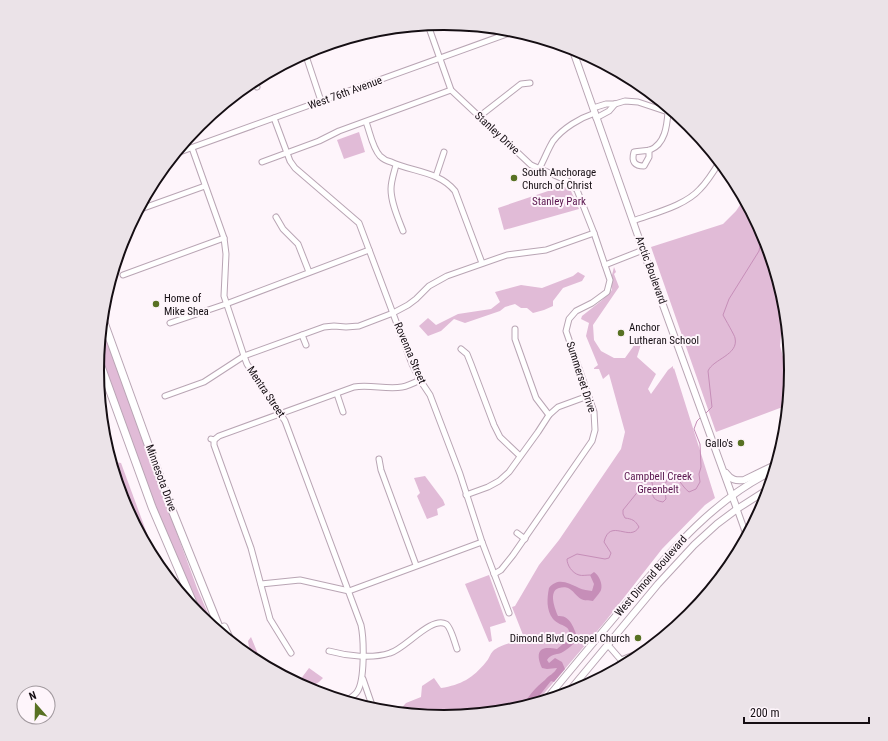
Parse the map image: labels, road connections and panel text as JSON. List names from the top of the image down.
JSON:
{
  "streets": {
    "highway": ["Minnesota Drive"],
    "main road": ["Arctic Boulevard", "West Dimond Boulevard"],
    "street": [
      "West 76th Avenue",
      "Stanley Drive",
      "Rovenna Street",
      "Summerset Drive",
      "Mentra Street"
    ]
  },
  "crossings": [
    ["West 76th Avenue", "Stanley Drive"],
    ["West 76th Avenue", "Rovenna Street"],
    ["West 76th Avenue", "Mentra Street"],
    ["Stanley Drive", "Summerset Drive"],
    ["Arctic Boulevard", "West Dimond Boulevard"],
    ["Rovenna Street", "Summerset Drive"]
  ],
  "parks": ["Stanley Park", "Campbell Creek Greenbelt"],
  "places": [
    "South Anchorage Church of Christ",
    "Home of Mike Shea",
    "Anchor Lutheran School",
    "Gallo's",
    "Dimond Blvd Gospel Church"
  ],
  "scale_bar": "200 m",
  "north": "top"
}
